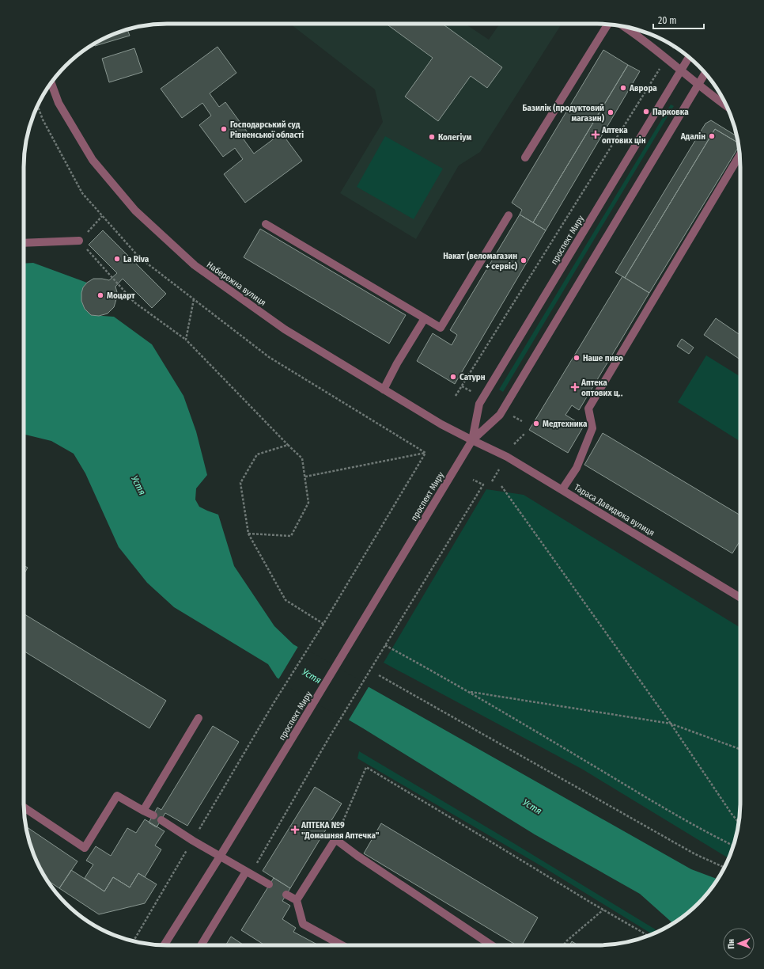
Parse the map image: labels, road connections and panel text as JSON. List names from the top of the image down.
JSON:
{
  "streets": {
    "street": ["проспект Миру", "Набережна вулиця", "Тараса Давидюка вулиця"]
  },
  "crossings": [
    ["проспект Миру", "Набережна вулиця"],
    ["проспект Миру", "Тараса Давидюка вулиця"],
    ["Набережна вулиця", "Тараса Давидюка вулиця"]
  ],
  "water": ["Устя"],
  "places": {
    "other": [
      "Аврора",
      "Парковка",
      "Базилік (продуктовий магазин)",
      "Господарський суд Рівненської області",
      "Адалін",
      "Колегіум",
      "La Riva",
      "Накат (веломагазин + сервіс)",
      "Моцарт",
      "Наше пиво",
      "Сатурн",
      "Медтехника"
    ],
    "health": ["Аптека оптових цін", "Аптека оптових ц‥", "АПТЕКА №9 \"Домашняя Аптечка\""]
  },
  "scale_bar": "20 m",
  "north": "left"
}
